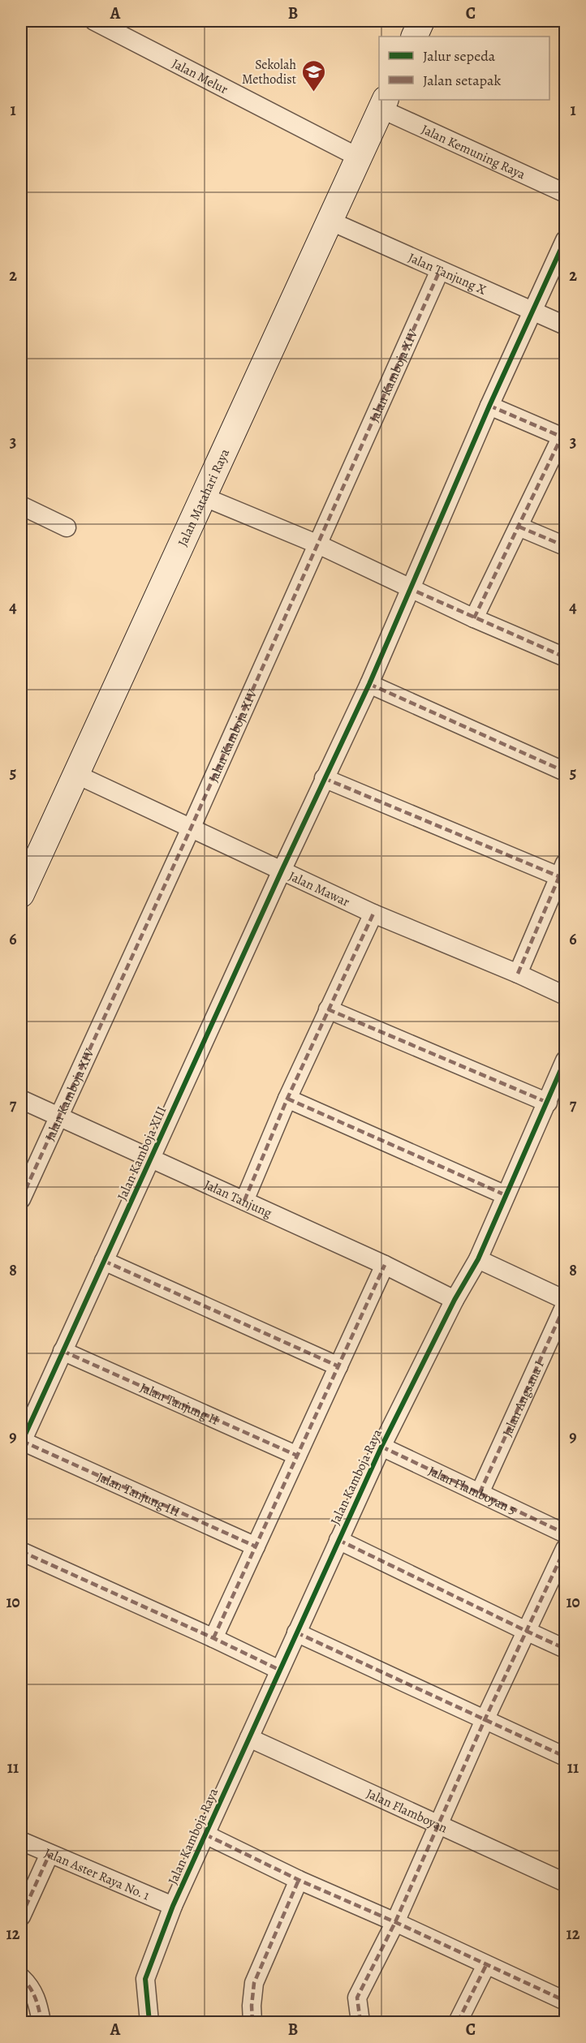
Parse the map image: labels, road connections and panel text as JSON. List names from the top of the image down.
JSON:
{
  "streets": {
    "street": [
      "Jalan Melur",
      "Jalan Kemuning Raya",
      "Jalan Tanjung X",
      "Jalan Kamboja XIV",
      "Jalan Matahari Raya",
      "Jalan Mawar",
      "Jalan Kamboja XIII",
      "Jalan Tanjung",
      "Jalan Angsana I",
      "Jalan Tanjung II",
      "Jalan Kamboja Raya",
      "Jalan Flamboyan 5",
      "Jalan Tanjung III",
      "Jalan Flamboyan",
      "Jalan Aster Raya No. 1"
    ]
  },
  "crossings": [
    ["Jalan Melur", "Jalan Matahari Raya"],
    ["Jalan Kemuning Raya", "Jalan Matahari Raya"],
    ["Jalan Tanjung X", "Jalan Kamboja XIV"],
    ["Jalan Tanjung X", "Jalan Matahari Raya"],
    ["Jalan Tanjung X", "Jalan Kamboja XIII"],
    ["Jalan Kamboja XIV", "Jalan Mawar"],
    ["Jalan Kamboja XIV", "Jalan Tanjung"],
    ["Jalan Matahari Raya", "Jalan Mawar"],
    ["Jalan Mawar", "Jalan Kamboja XIII"],
    ["Jalan Kamboja XIII", "Jalan Tanjung"],
    ["Jalan Kamboja XIII", "Jalan Tanjung II"],
    ["Jalan Kamboja XIII", "Jalan Tanjung III"],
    ["Jalan Tanjung", "Jalan Kamboja Raya"],
    ["Jalan Angsana I", "Jalan Flamboyan 5"],
    ["Jalan Kamboja Raya", "Jalan Flamboyan 5"],
    ["Jalan Kamboja Raya", "Jalan Flamboyan"],
    ["Jalan Kamboja Raya", "Jalan Aster Raya No. 1"]
  ],
  "places": {
    "school or university": ["Sekolah Methodist"]
  },
  "legend": ["Jalur sepeda", "Jalan setapak"],
  "grid": {
    "columns": ["A", "B", "C"],
    "rows": [
      "1",
      "2",
      "3",
      "4",
      "5",
      "6",
      "7",
      "8",
      "9",
      "10",
      "11",
      "12"
    ]
  }
}
